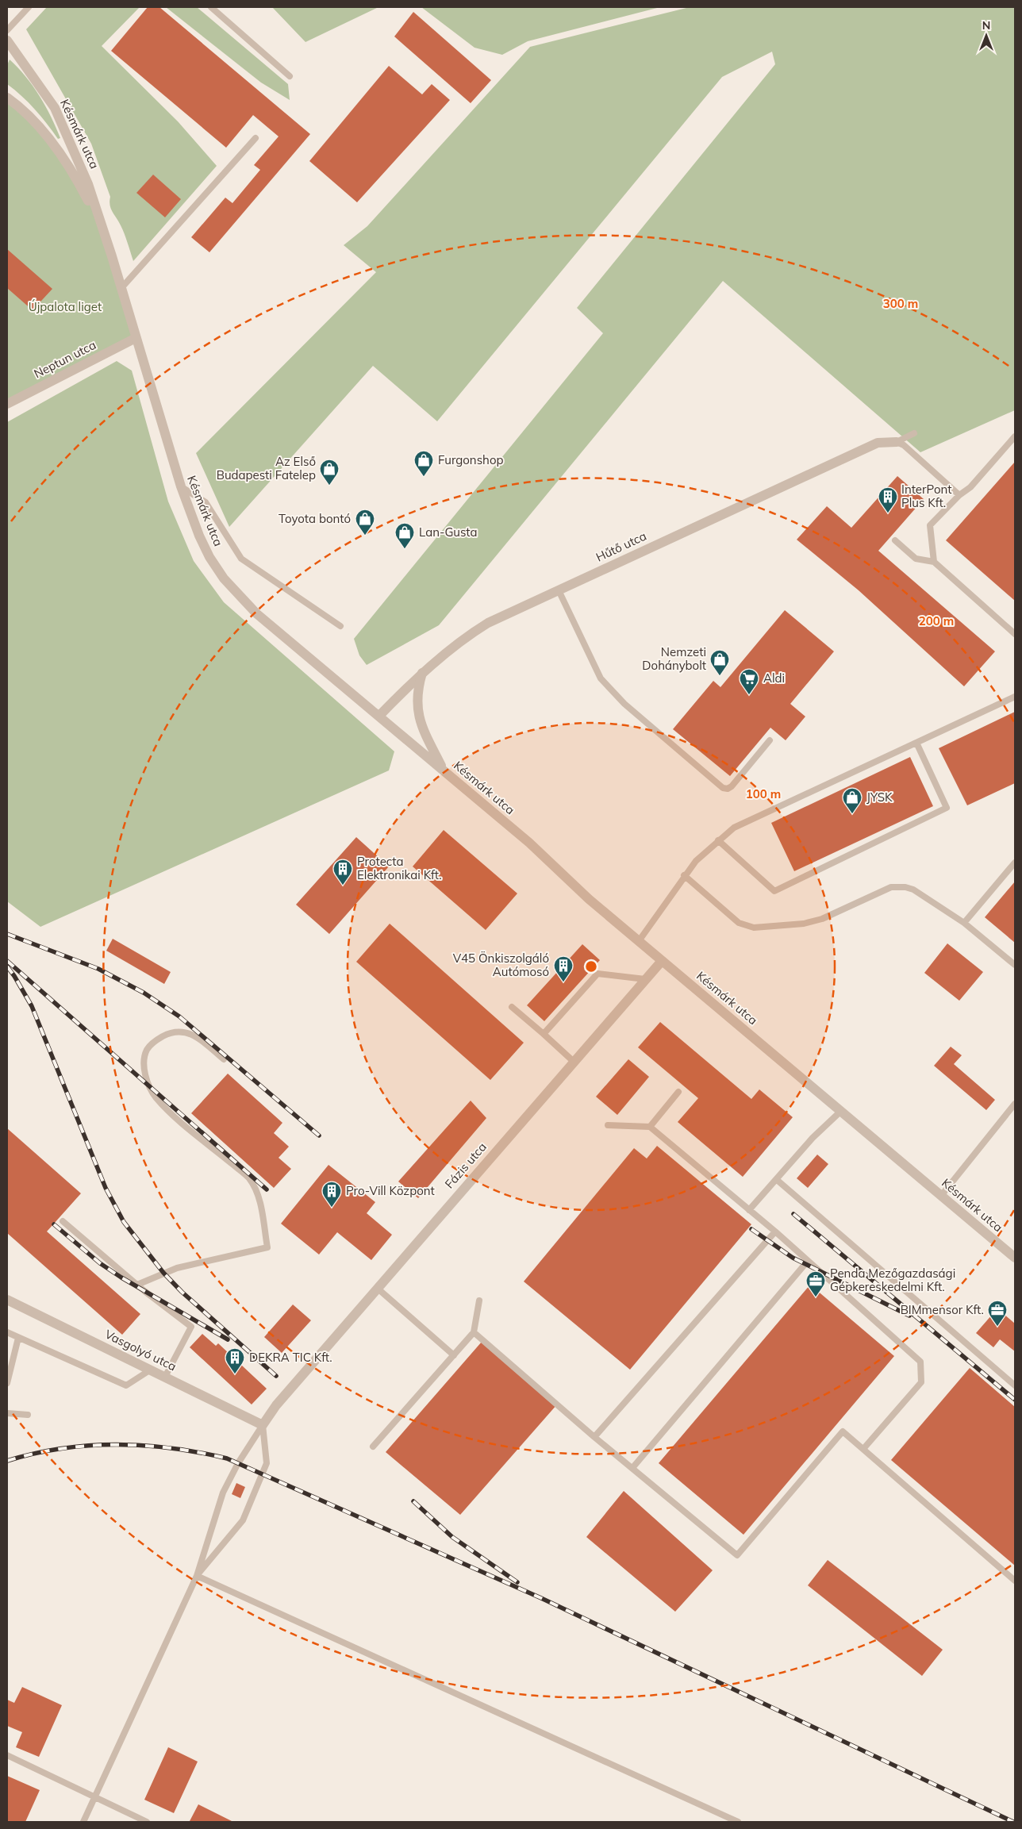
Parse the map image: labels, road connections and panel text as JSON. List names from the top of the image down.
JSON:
{
  "streets": {
    "street": [
      "Késmárk utca",
      "Neptun utca",
      "Hűtő utca",
      "Fázis utca",
      "Vasgolyó utca"
    ]
  },
  "crossings": [
    ["Késmárk utca", "Neptun utca"],
    ["Késmárk utca", "Hűtő utca"],
    ["Késmárk utca", "Fázis utca"],
    ["Fázis utca", "Vasgolyó utca"]
  ],
  "parks": ["Újpalota liget"],
  "places": {
    "shop": [
      "Furgonshop",
      "Az Első Budapesti Fatelep",
      "Toyota bontó",
      "Lan-Gusta",
      "Nemzeti Dohánybolt",
      "JYSK"
    ],
    "building": [
      "InterPont Plus Kft.",
      "Protecta Elektronikai Kft.",
      "V45 Önkiszolgáló Autómosó",
      "Pro-Vill Központ",
      "DEKRA TIC Kft."
    ],
    "supermarket": ["Aldi"],
    "office": ["Penda Mezőgazdasági Gépkereskedelmi Kft.", "BIMmensor Kft."]
  },
  "north": "top",
  "rings": ["300 m", "200 m", "100 m"]
}
